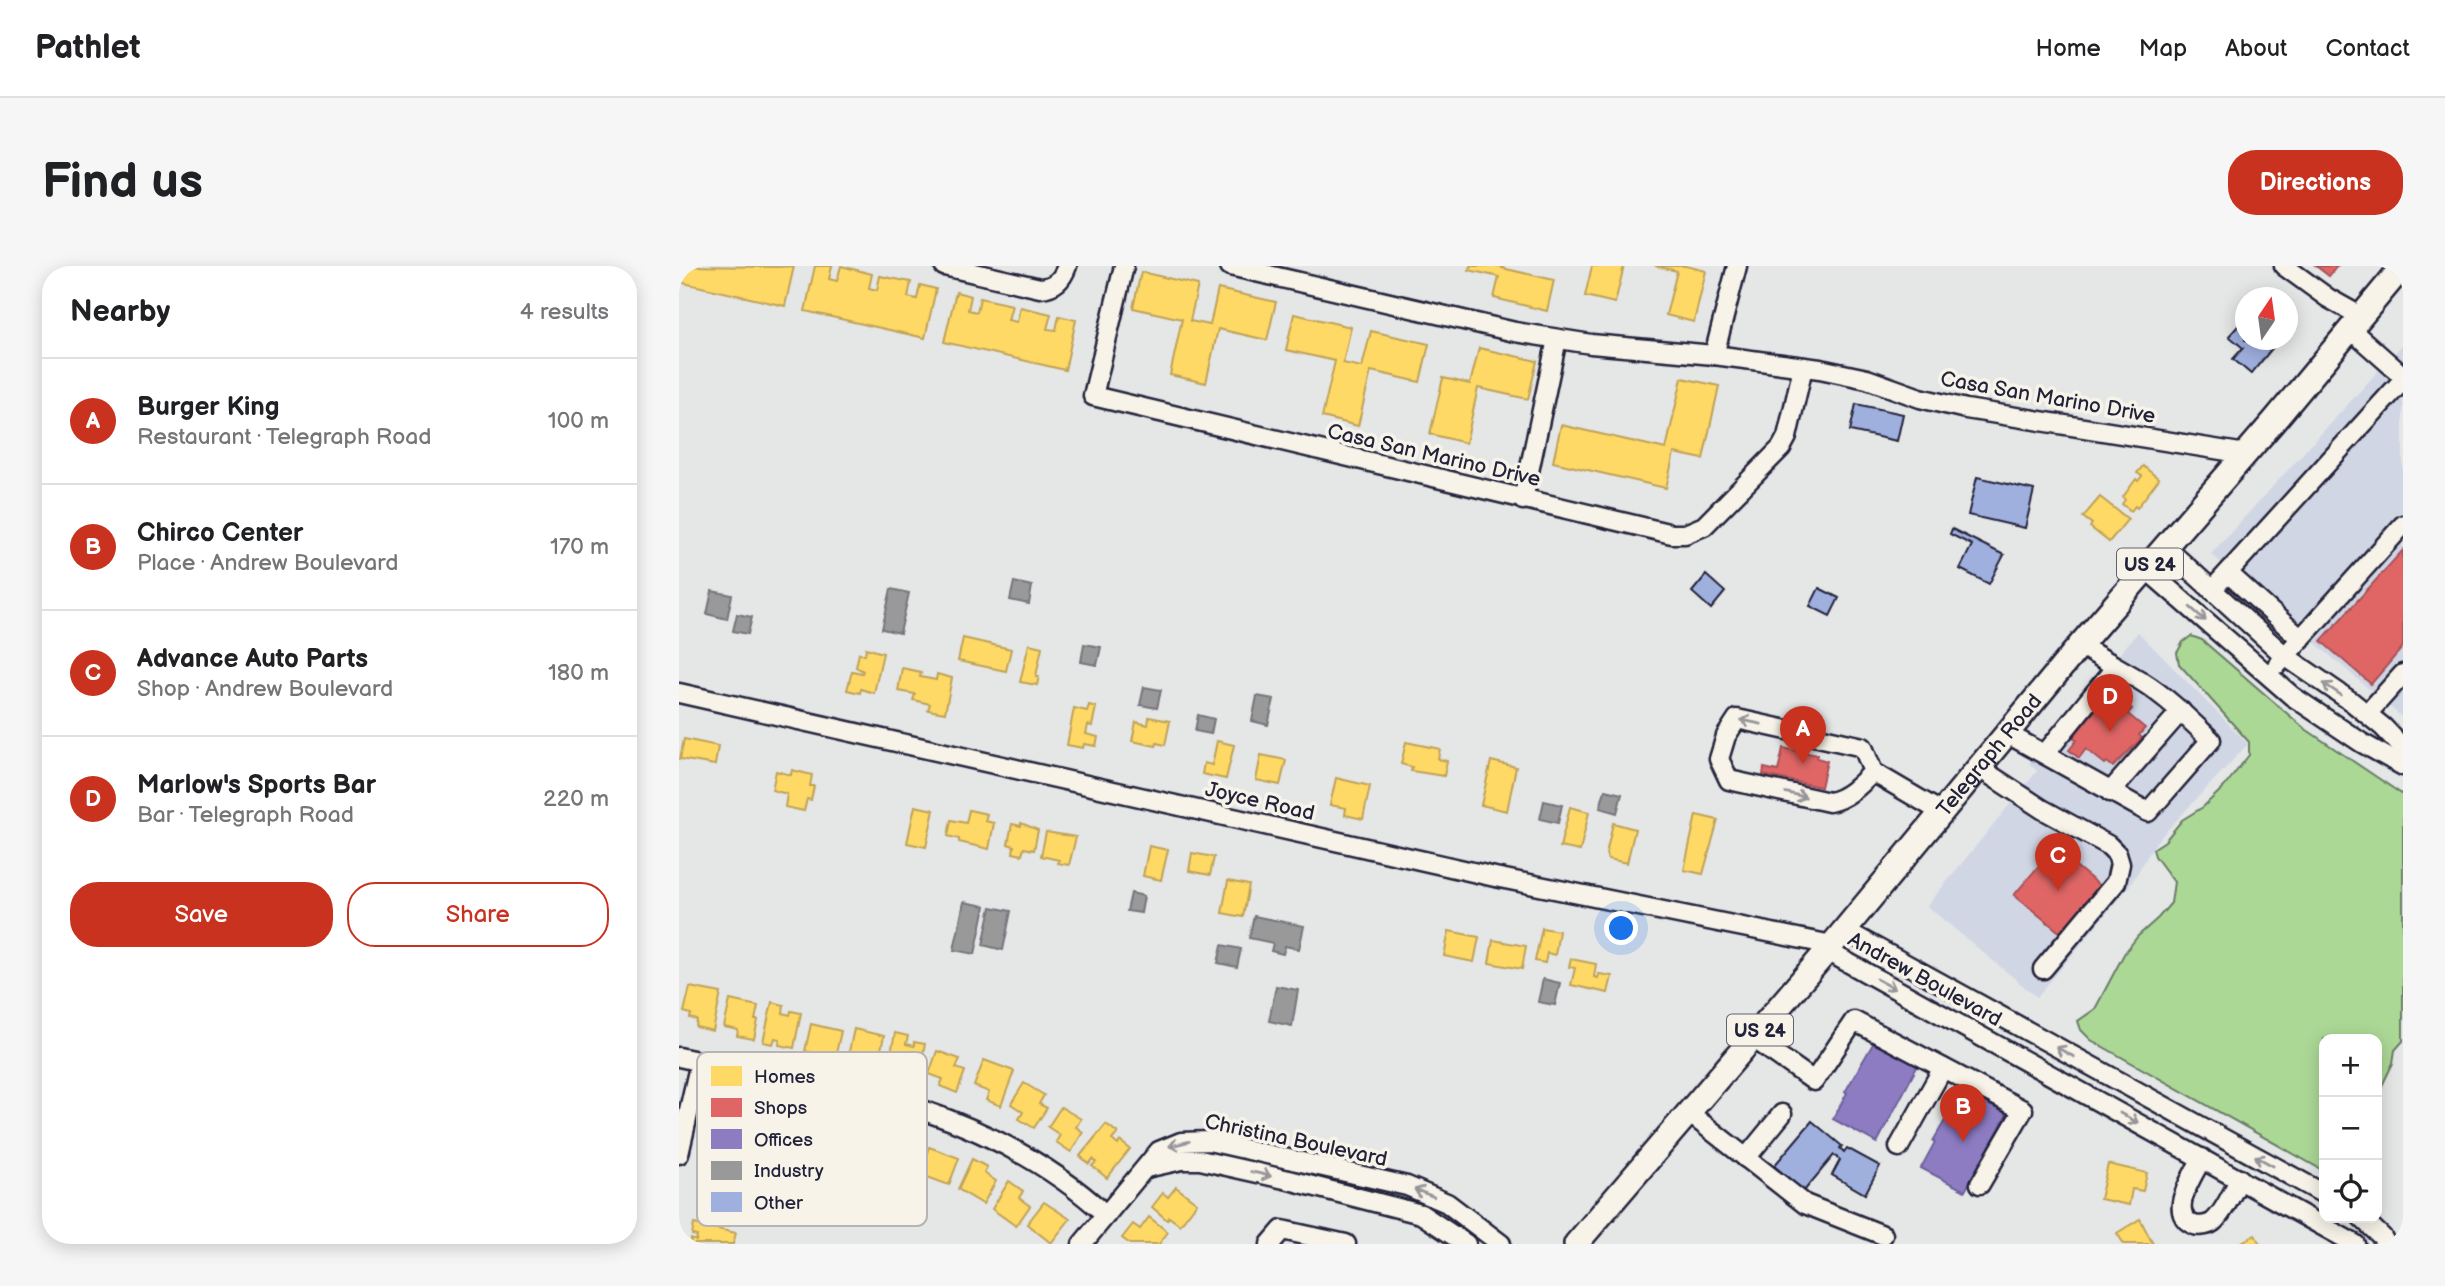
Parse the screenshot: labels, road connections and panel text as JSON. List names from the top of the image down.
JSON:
{
  "streets": {
    "main road": ["US 24", "Telegraph Road"],
    "street": [
      "Casa San Marino Drive",
      "Joyce Road",
      "Andrew Boulevard",
      "Christina Boulevard"
    ]
  },
  "crossings": [
    ["Casa San Marino Drive", "Telegraph Road"],
    ["Telegraph Road", "Joyce Road"],
    ["Telegraph Road", "Andrew Boulevard"],
    ["Joyce Road", "Andrew Boulevard"]
  ],
  "legend": [
    "Homes",
    "Shops",
    "Offices",
    "Industry",
    "Other"
  ],
  "north": "top",
  "page": {
    "header": "Pathlet",
    "nav": [
      "Home",
      "Map",
      "About",
      "Contact"
    ],
    "buttons": [
      "Directions",
      ["Save", "Share"]
    ],
    "title": "Find us",
    "heading": ["Nearby", "4 results"],
    "list": [
      {
        "mark": "A",
        "name": "Burger King",
        "note": "Restaurant · Telegraph Road",
        "value": "100 m"
      },
      {
        "mark": "B",
        "name": "Chirco Center",
        "note": "Place · Andrew Boulevard",
        "value": "170 m"
      },
      {
        "mark": "C",
        "name": "Advance Auto Parts",
        "note": "Shop · Andrew Boulevard",
        "value": "180 m"
      },
      {
        "mark": "D",
        "name": "Marlow's Sports Bar",
        "note": "Bar · Telegraph Road",
        "value": "220 m"
      }
    ],
    "pins": [
      "D",
      "A",
      "C",
      "B"
    ],
    "map_buttons": ["+", "−"]
  }
}
